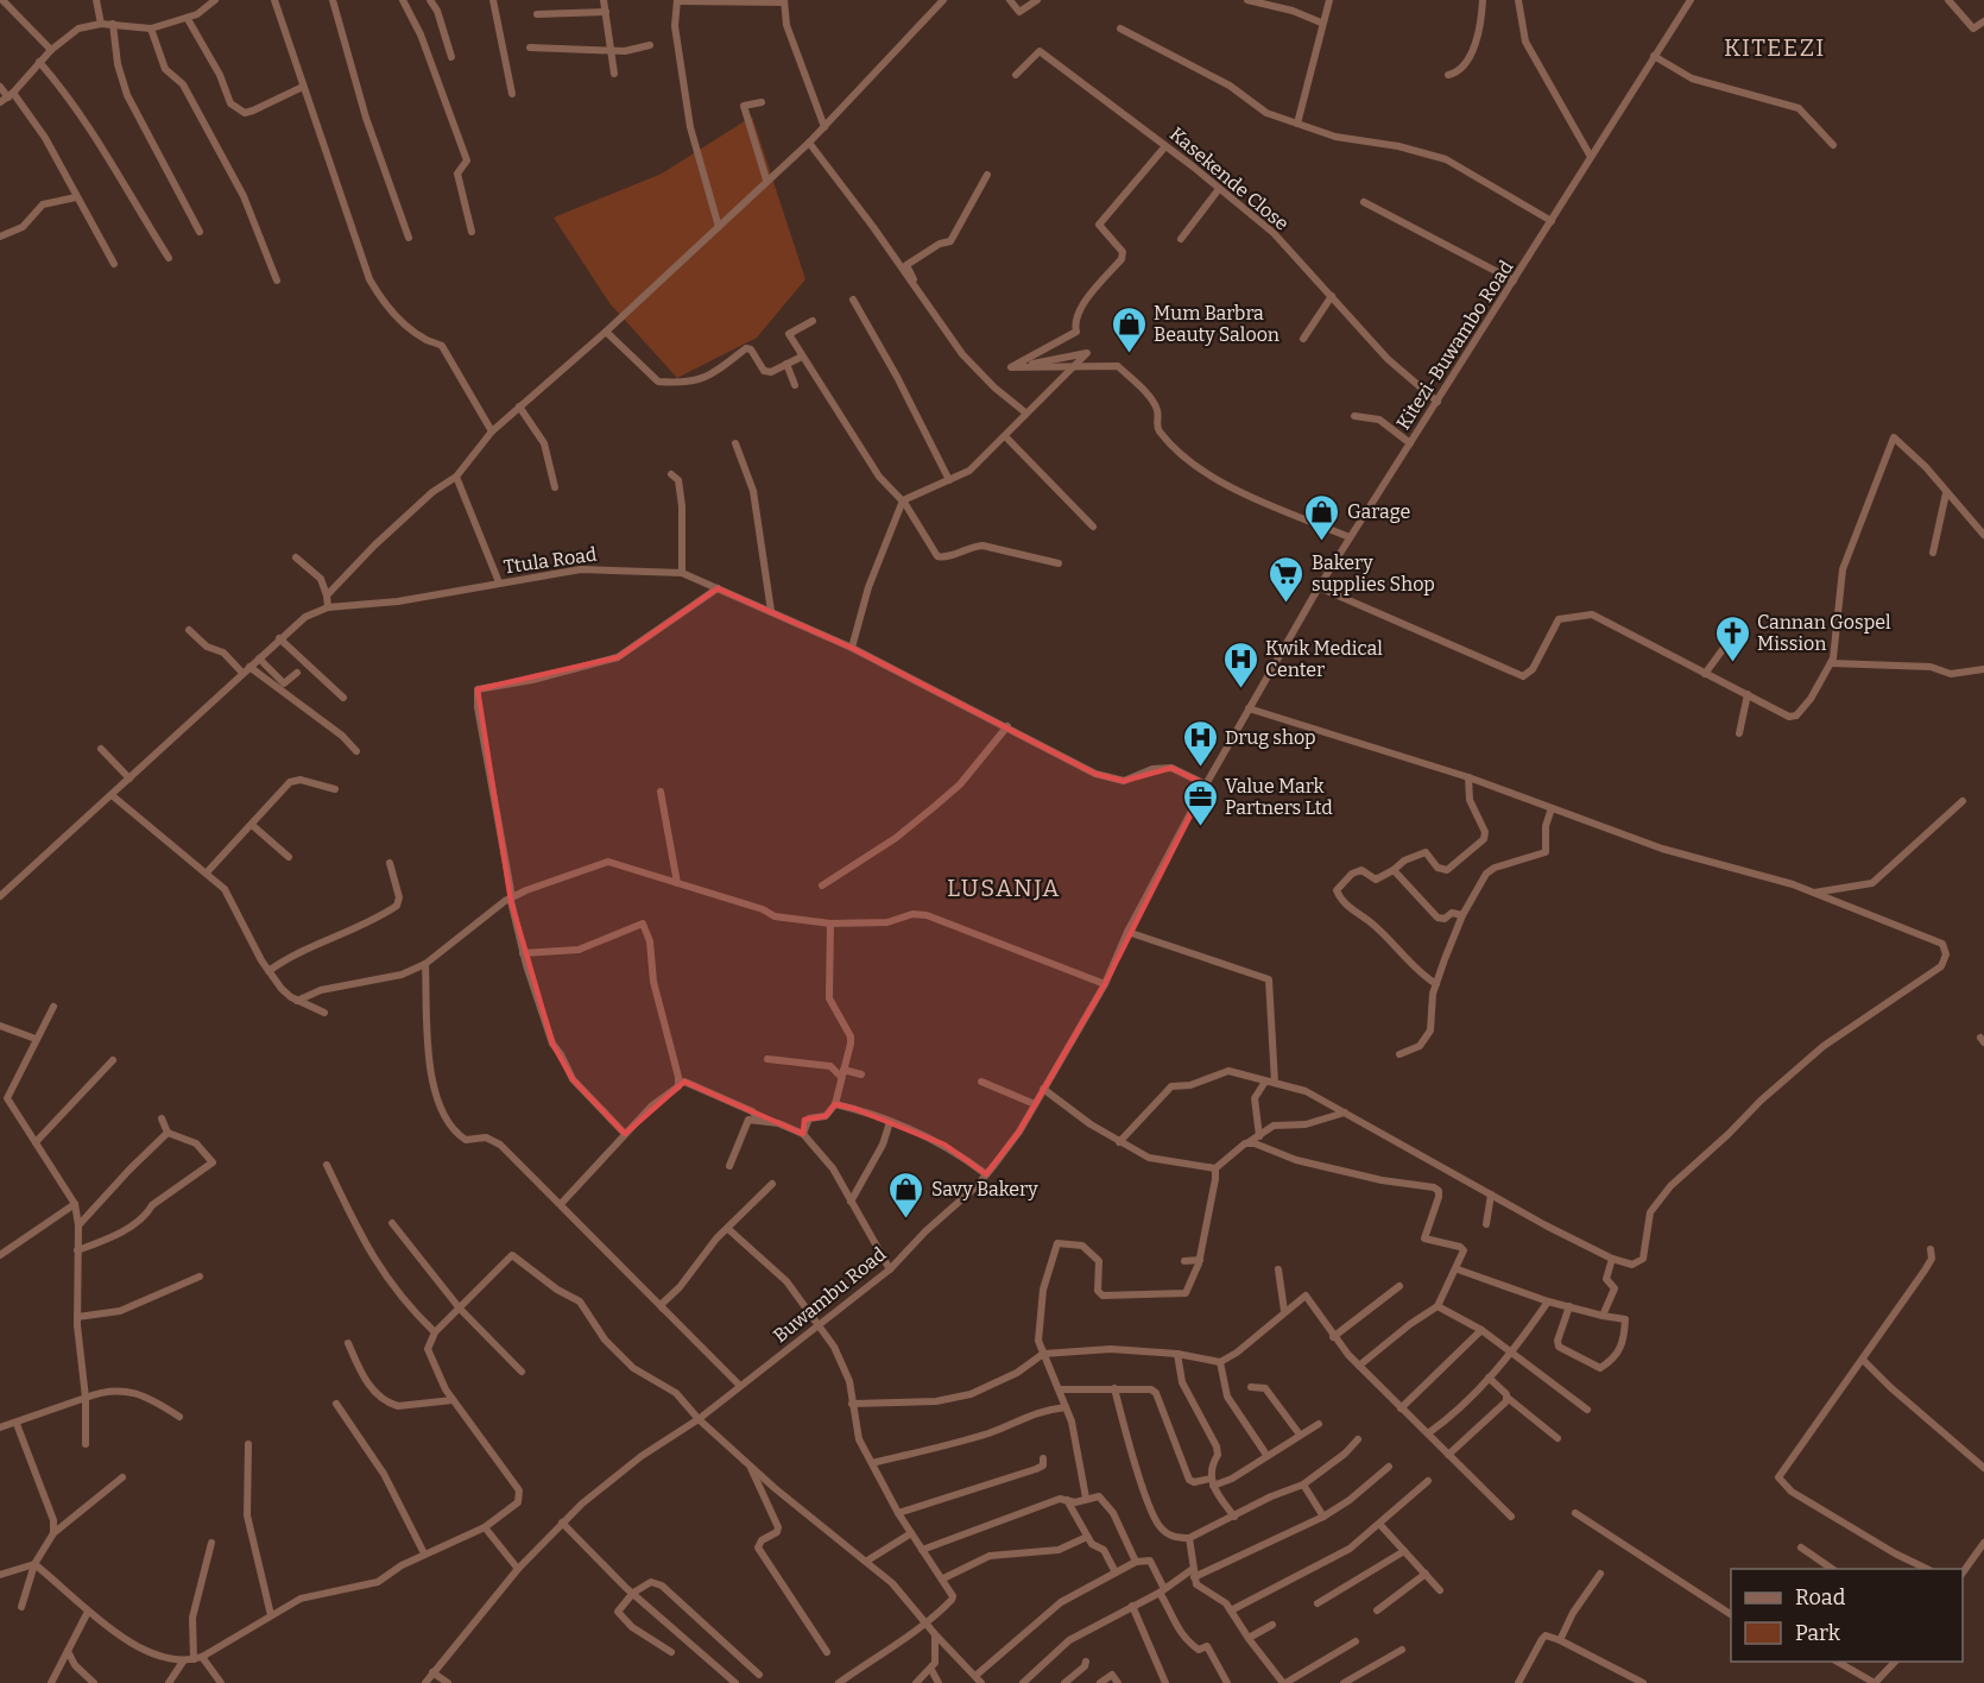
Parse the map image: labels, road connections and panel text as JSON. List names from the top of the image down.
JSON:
{
  "streets": {
    "street": [
      "Kasekende Close",
      "Kitezi-Buwambo Road",
      "Ttula Road",
      "Buwambu Road"
    ]
  },
  "crossings": [
    ["Kasekende Close", "Kitezi-Buwambo Road"],
    ["Kitezi-Buwambo Road", "Buwambu Road"],
    ["Ttula Road", "Buwambu Road"]
  ],
  "districts": ["KITEEZI", "LUSANJA"],
  "places": {
    "shop": ["Mum Barbra Beauty Saloon", "Garage", "Savy Bakery"],
    "supermarket": ["Bakery supplies Shop"],
    "church": ["Cannan Gospel Mission"],
    "hospital": ["Kwik Medical Center", "Drug shop"],
    "office": ["Value Mark Partners Ltd"]
  },
  "legend": ["Road", "Park"]
}
